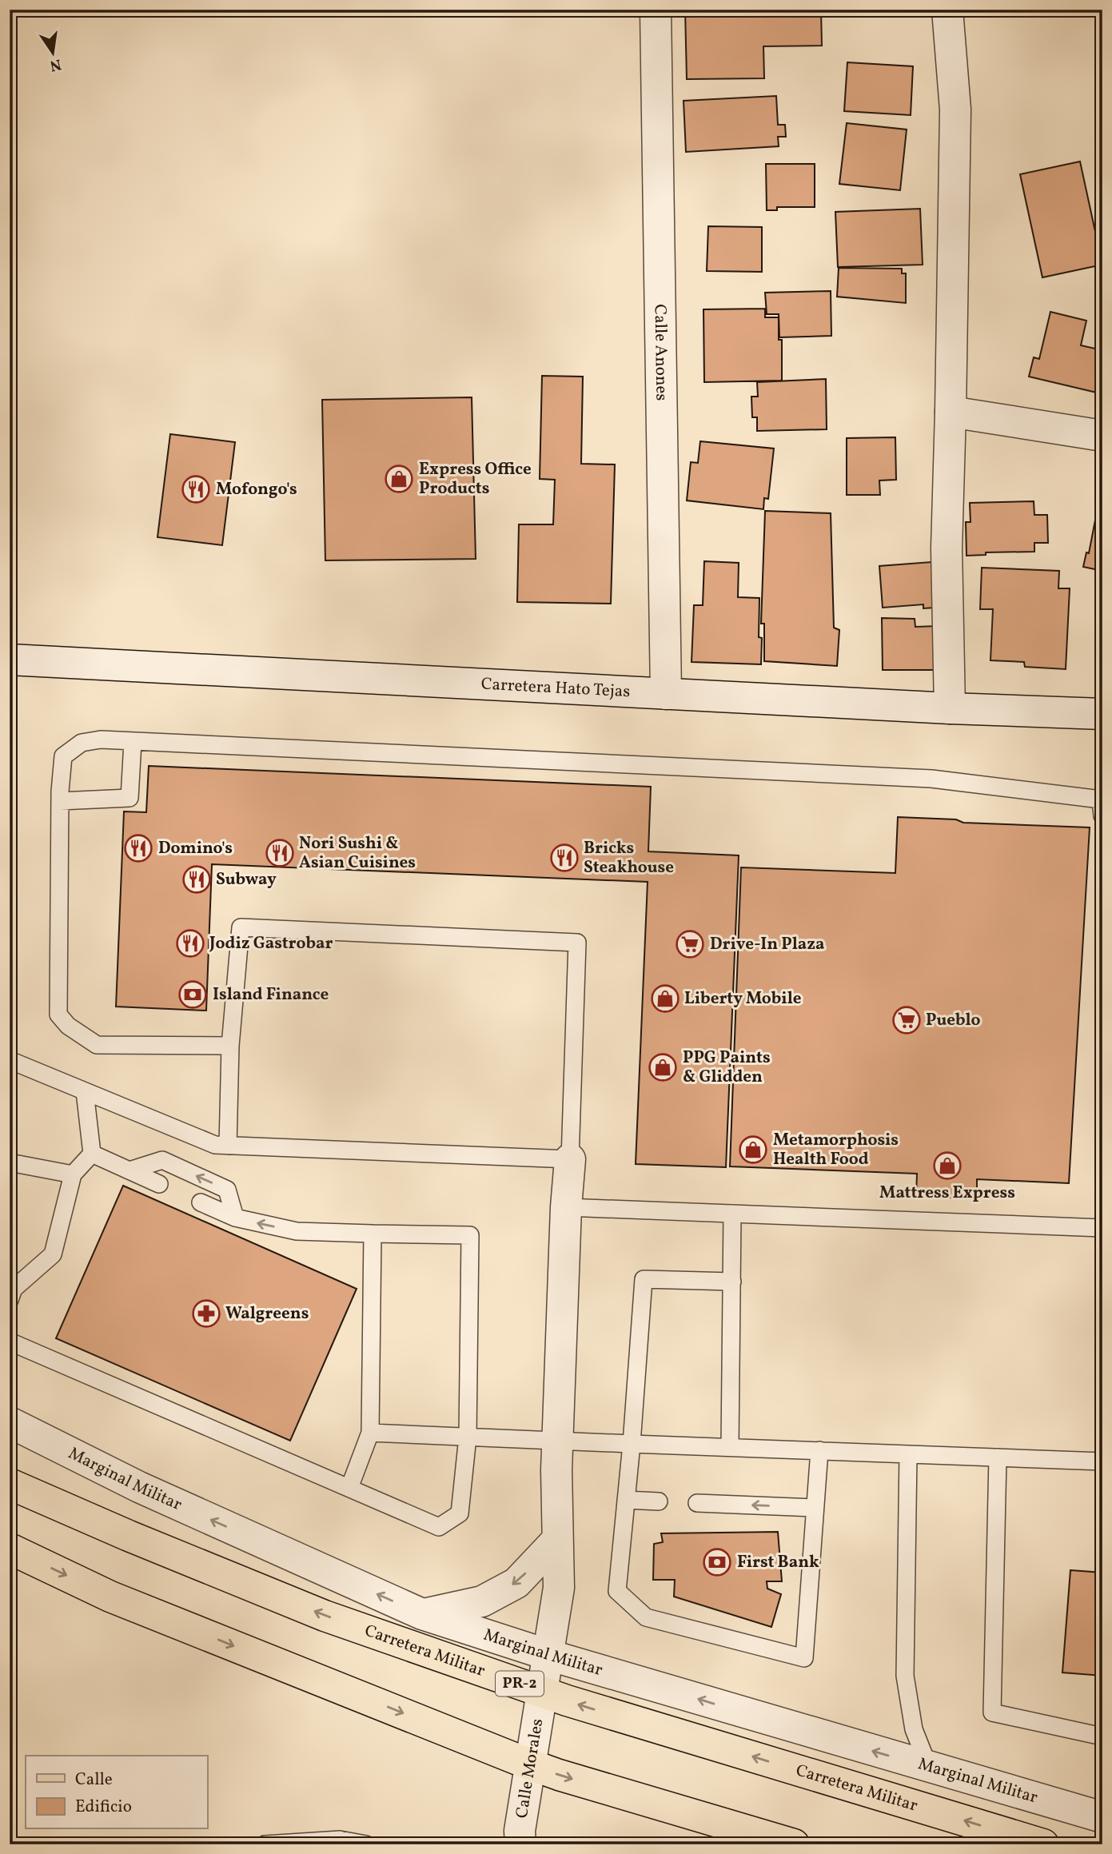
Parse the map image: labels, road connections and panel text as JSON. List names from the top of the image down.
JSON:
{
  "streets": {
    "main road": ["Carretera Militar", "PR-2"],
    "street": [
      "Calle Anones",
      "Carretera Hato Tejas",
      "Marginal Militar",
      "Calle Morales"
    ]
  },
  "crossings": [
    ["Calle Anones", "Carretera Hato Tejas"],
    ["Marginal Militar", "Calle Morales"],
    ["Carretera Militar", "Calle Morales"]
  ],
  "one_way": ["Marginal Militar"],
  "places": {
    "shop": [
      "Express Office Products",
      "Liberty Mobile",
      "PPG Paints & Glidden",
      "Metamorphosis Health Food",
      "Mattress Express"
    ],
    "restaurant": [
      "Mofongo's",
      "Domino's",
      "Nori Sushi & Asian Cuisines",
      "Bricks Steakhouse",
      "Subway",
      "Jodiz Gastrobar"
    ],
    "supermarket": ["Drive-In Plaza", "Pueblo"],
    "bank": ["Island Finance", "First Bank"],
    "pharmacy": ["Walgreens"]
  },
  "legend": ["Calle", "Edificio"],
  "north": "bottom"
}
